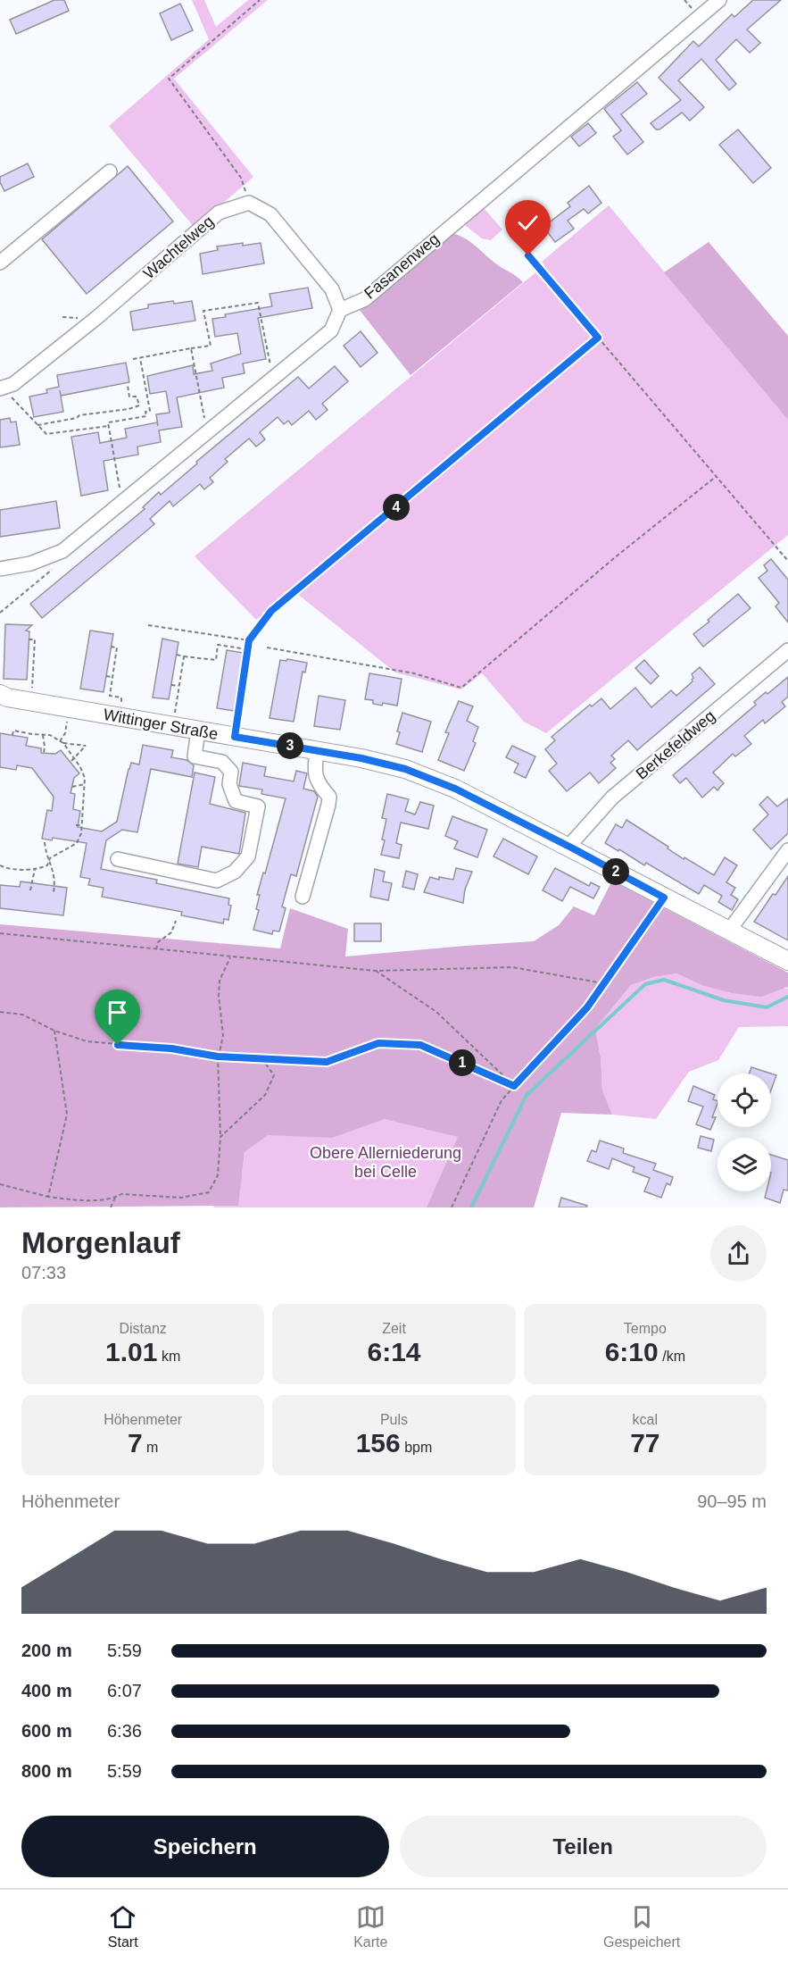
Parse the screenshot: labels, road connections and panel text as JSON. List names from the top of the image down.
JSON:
{
  "streets": {
    "main road": ["Wittinger Straße"],
    "street": ["Wachtelweg", "Fasanenweg", "Berkefeldweg"]
  },
  "crossings": [
    ["Wittinger Straße", "Berkefeldweg"]
  ],
  "parks": ["Obere Allerniederung bei Celle"],
  "page": {
    "pins": [
      "4",
      "3",
      "2",
      "1"
    ],
    "heading": ["Morgenlauf", "07:33"],
    "stats": [
      ["Distanz", "1.01 km"],
      ["Zeit", "6:14"],
      ["Tempo", "6:10 /km"],
      ["Höhenmeter", "7 m"],
      ["Puls", "156 bpm"],
      ["kcal", "77"]
    ],
    "chart": ["Höhenmeter", "90–95 m"],
    "list": [
      {
        "name": "200 m",
        "note": "5:59"
      },
      {
        "name": "400 m",
        "note": "6:07"
      },
      {
        "name": "600 m",
        "note": "6:36"
      },
      {
        "name": "800 m",
        "note": "5:59"
      }
    ],
    "buttons": ["Speichern", "Teilen"],
    "tabs": ["Start", "Karte", "Gespeichert"]
  }
}
